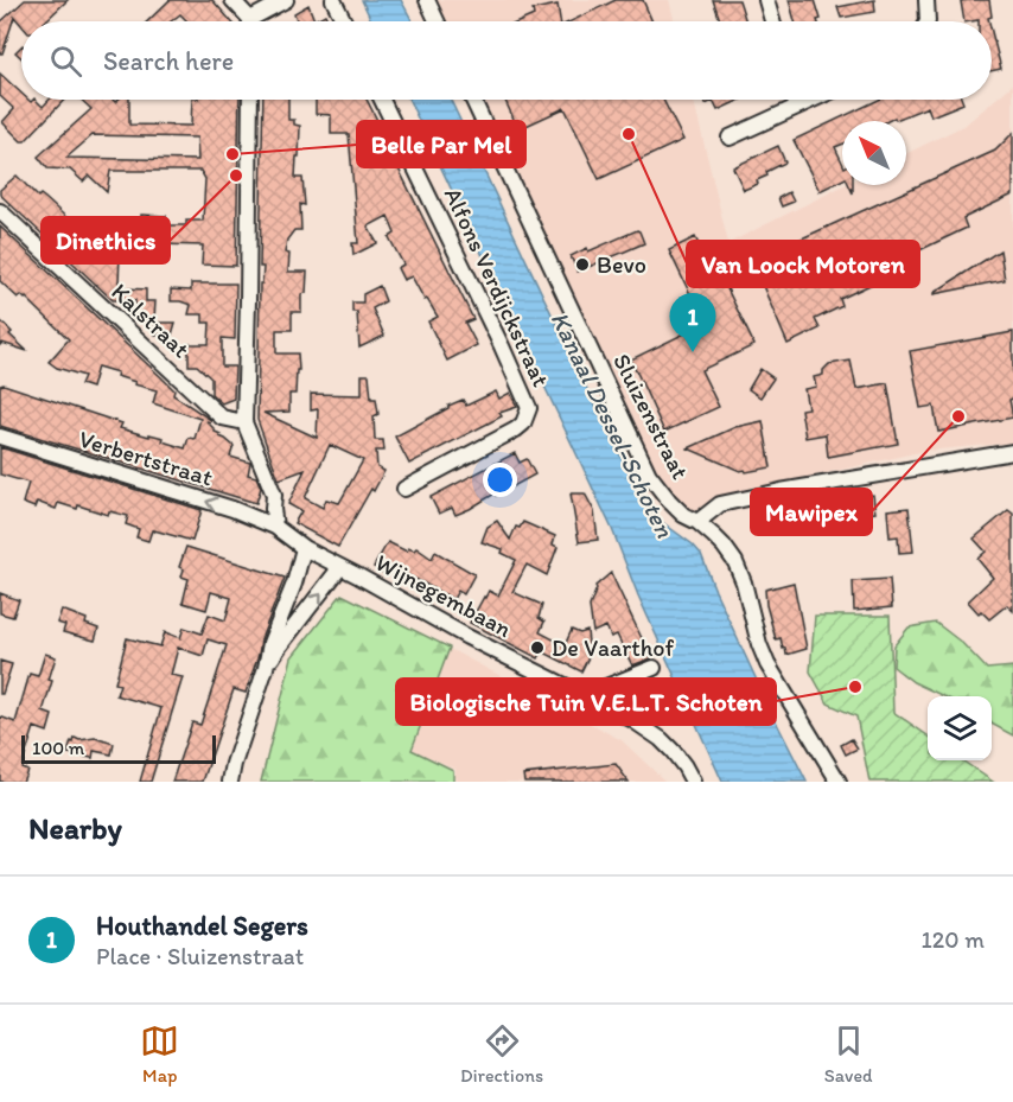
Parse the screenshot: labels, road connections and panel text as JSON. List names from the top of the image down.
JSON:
{
  "streets": {
    "street": [
      "Alfons Verdijckstraat",
      "Kalstraat",
      "Sluizenstraat",
      "Verbertstraat",
      "Wijnegembaan"
    ]
  },
  "crossings": [
    ["Verbertstraat", "Wijnegembaan"]
  ],
  "one_way": ["Verbertstraat"],
  "water": ["Kanaal Dessel-Schoten"],
  "places": [
    "Van Loock Motoren",
    "Belle Par Mel",
    "Dinethics",
    "Bevo",
    "Mawipex",
    "De Vaarthof",
    "Biologische Tuin V.E.L.T. Schoten"
  ],
  "scale_bar": "100 m",
  "north": "top left",
  "page": {
    "search": "Search here",
    "pins": "1",
    "scale": "100 m",
    "heading": "Nearby",
    "list": [
      {
        "mark": "1",
        "name": "Houthandel Segers",
        "note": "Place · Sluizenstraat",
        "value": "120 m"
      }
    ],
    "nav": ["Map", "Directions", "Saved"]
  }
}
